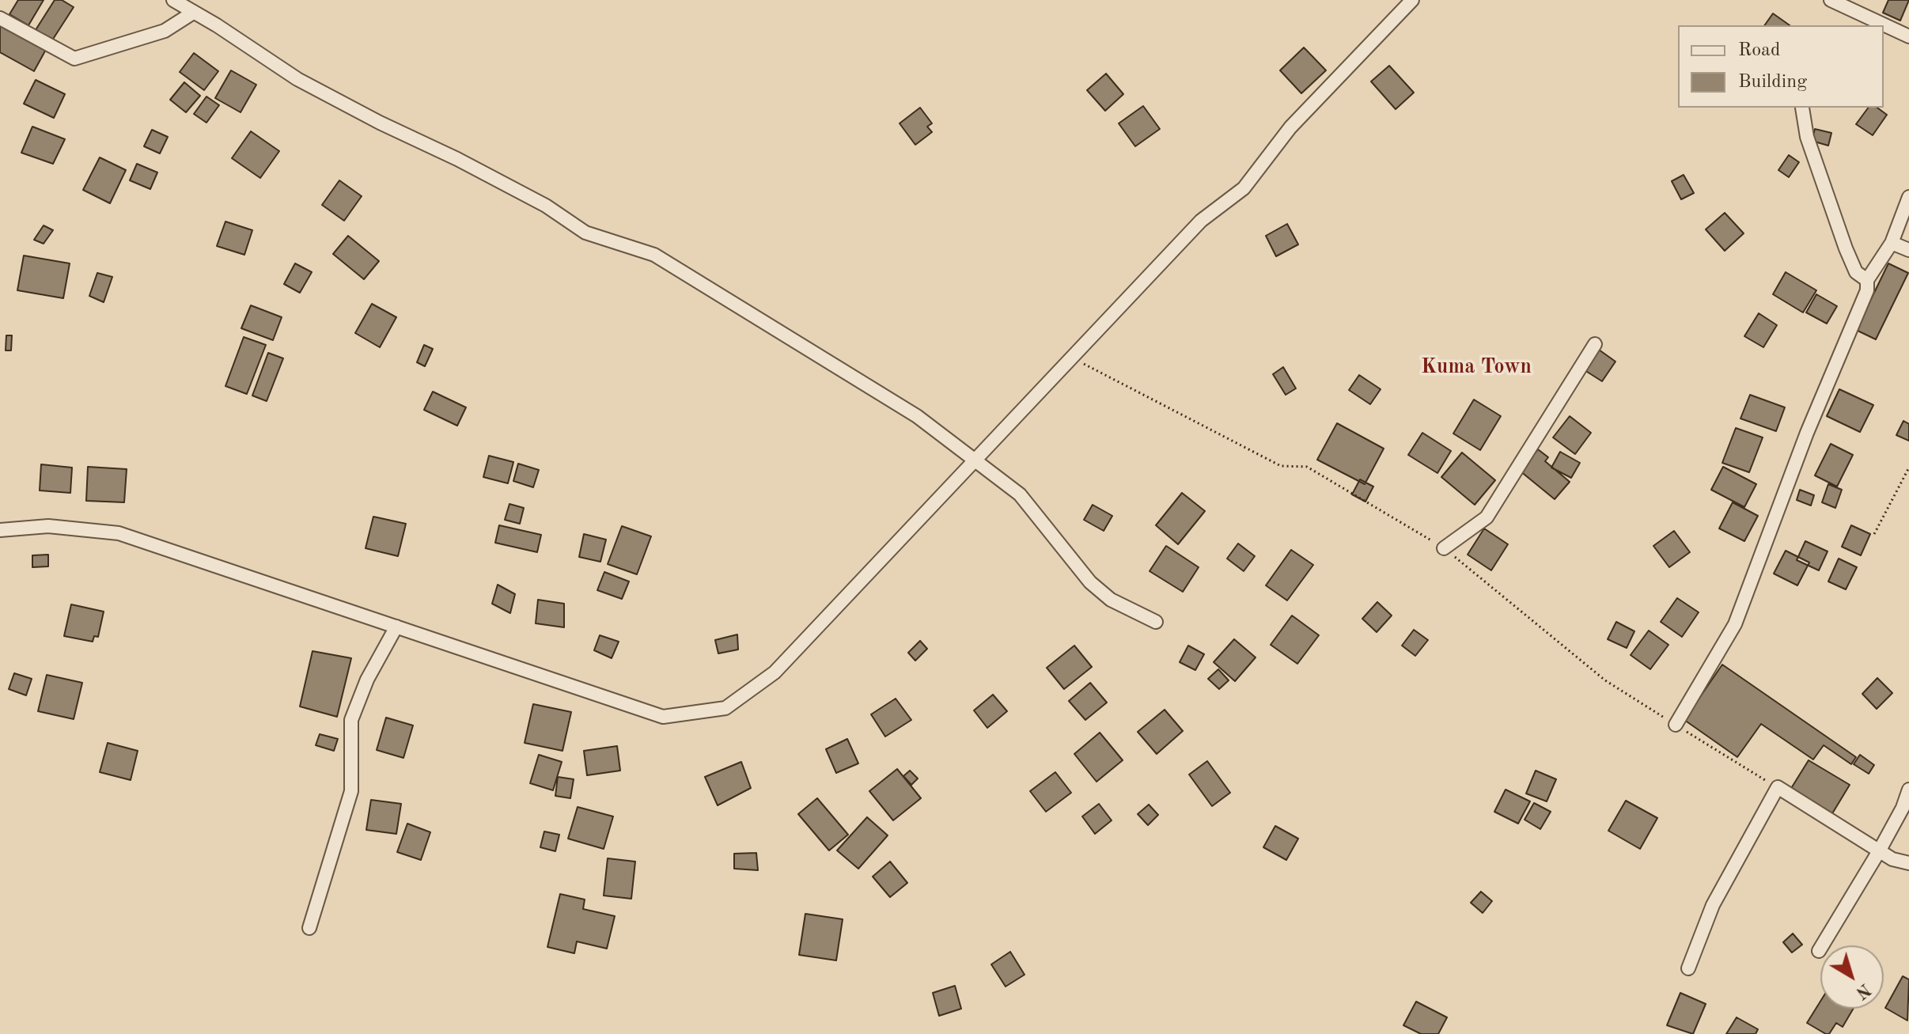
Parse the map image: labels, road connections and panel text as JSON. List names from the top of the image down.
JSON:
{
  "districts": ["Kuma Town"],
  "legend": ["Road", "Building"],
  "north": "bottom right"
}
